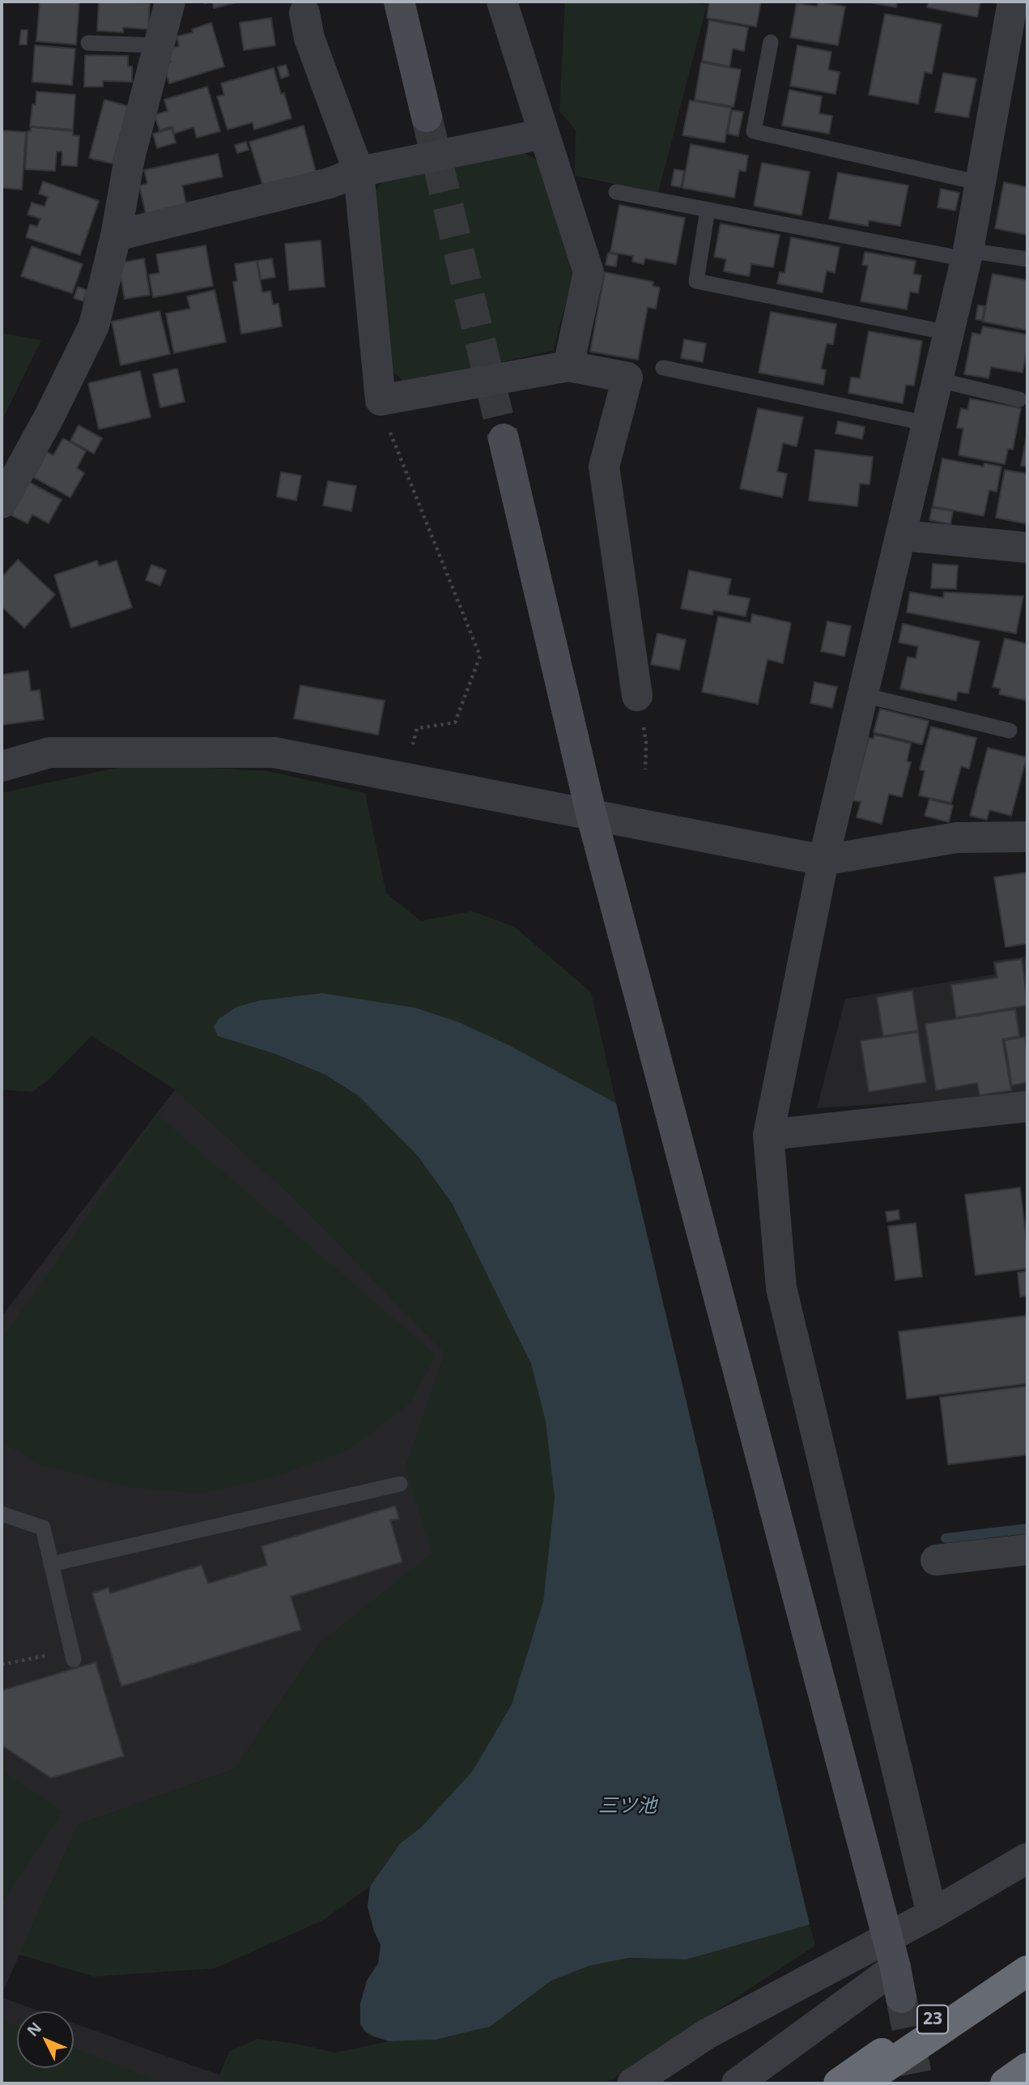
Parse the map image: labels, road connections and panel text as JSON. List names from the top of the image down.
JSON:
{
  "streets": {
    "highway": ["23"]
  },
  "water": ["三ツ池"],
  "north": "top left"
}
